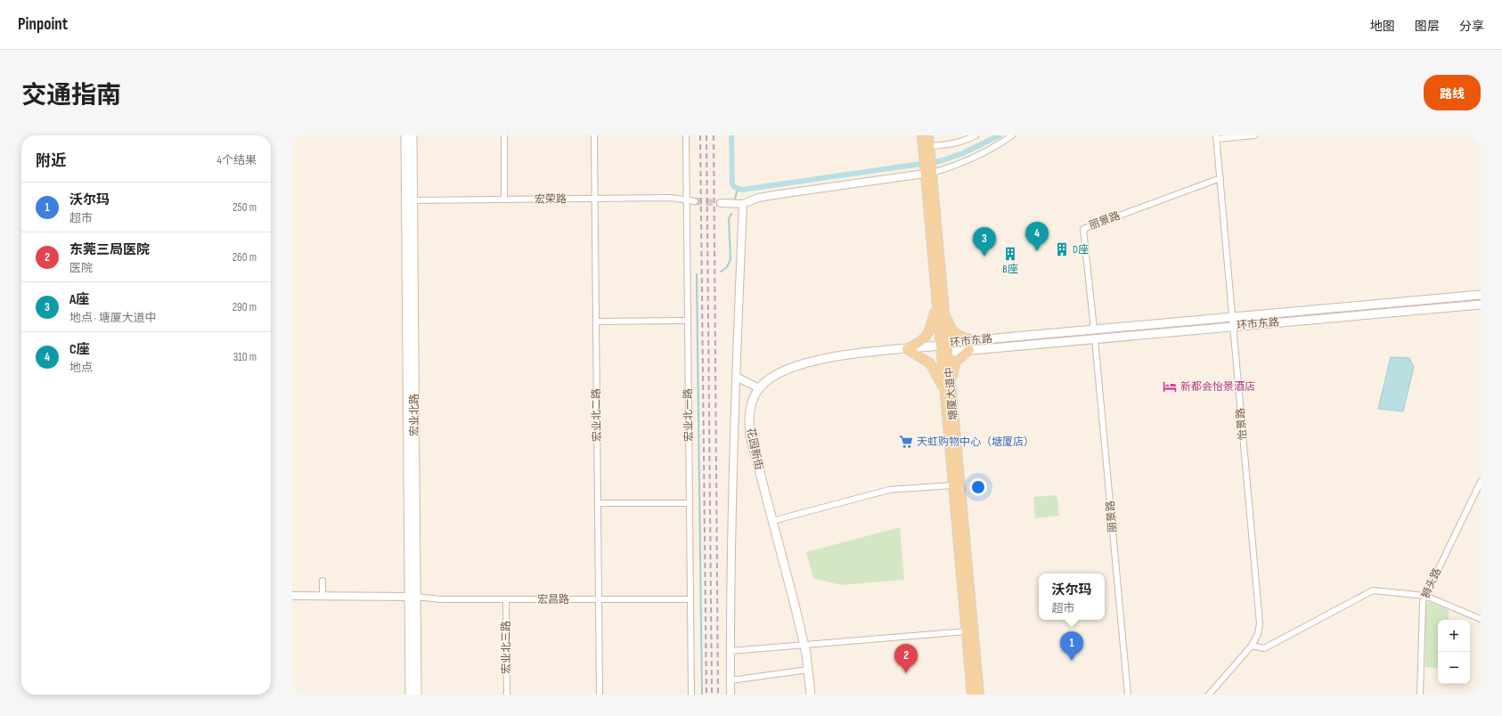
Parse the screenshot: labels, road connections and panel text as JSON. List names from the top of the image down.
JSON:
{
  "streets": {
    "main road": [
      "环市东路",
      "塘厦大道中",
      "宏业北路",
      "花园新街"
    ],
    "street": [
      "宏荣路",
      "丽景路",
      "宏业北二路",
      "宏业北一路",
      "怡景路",
      "狮头路",
      "宏昌路",
      "宏业北三路"
    ]
  },
  "crossings": [
    ["宏荣路", "宏业北路"],
    ["宏荣路", "宏业北二路"],
    ["宏荣路", "宏业北一路"],
    ["丽景路", "环市东路"],
    ["丽景路", "怡景路"],
    ["环市东路", "塘厦大道中"],
    ["环市东路", "怡景路"],
    ["环市东路", "花园新街"],
    ["塘厦大道中", "花园新街"],
    ["宏业北路", "宏昌路"],
    ["宏业北二路", "宏昌路"],
    ["宏业北一路", "宏昌路"],
    ["宏昌路", "宏业北三路"]
  ],
  "places": {
    "building": ["D座", "B座"],
    "hotel": ["新都会怡景酒店"],
    "supermarket": ["天虹购物中心（塘厦店）"]
  },
  "page": {
    "header": "Pinpoint",
    "nav": ["地图", "图层", "分享"],
    "title": "交通指南",
    "buttons": "路线",
    "heading": ["附近", "4个结果"],
    "list": [
      {
        "mark": "1",
        "name": "沃尔玛",
        "note": "超市",
        "value": "250 m"
      },
      {
        "mark": "2",
        "name": "东莞三局医院",
        "note": "医院",
        "value": "260 m"
      },
      {
        "mark": "3",
        "name": "A座",
        "note": "地点 · 塘厦大道中",
        "value": "290 m"
      },
      {
        "mark": "4",
        "name": "C座",
        "note": "地点",
        "value": "310 m"
      }
    ],
    "pins": [
      "4",
      "3",
      "1",
      "2"
    ],
    "popup": ["沃尔玛", "超市"],
    "map_buttons": ["+", "−"]
  }
}
